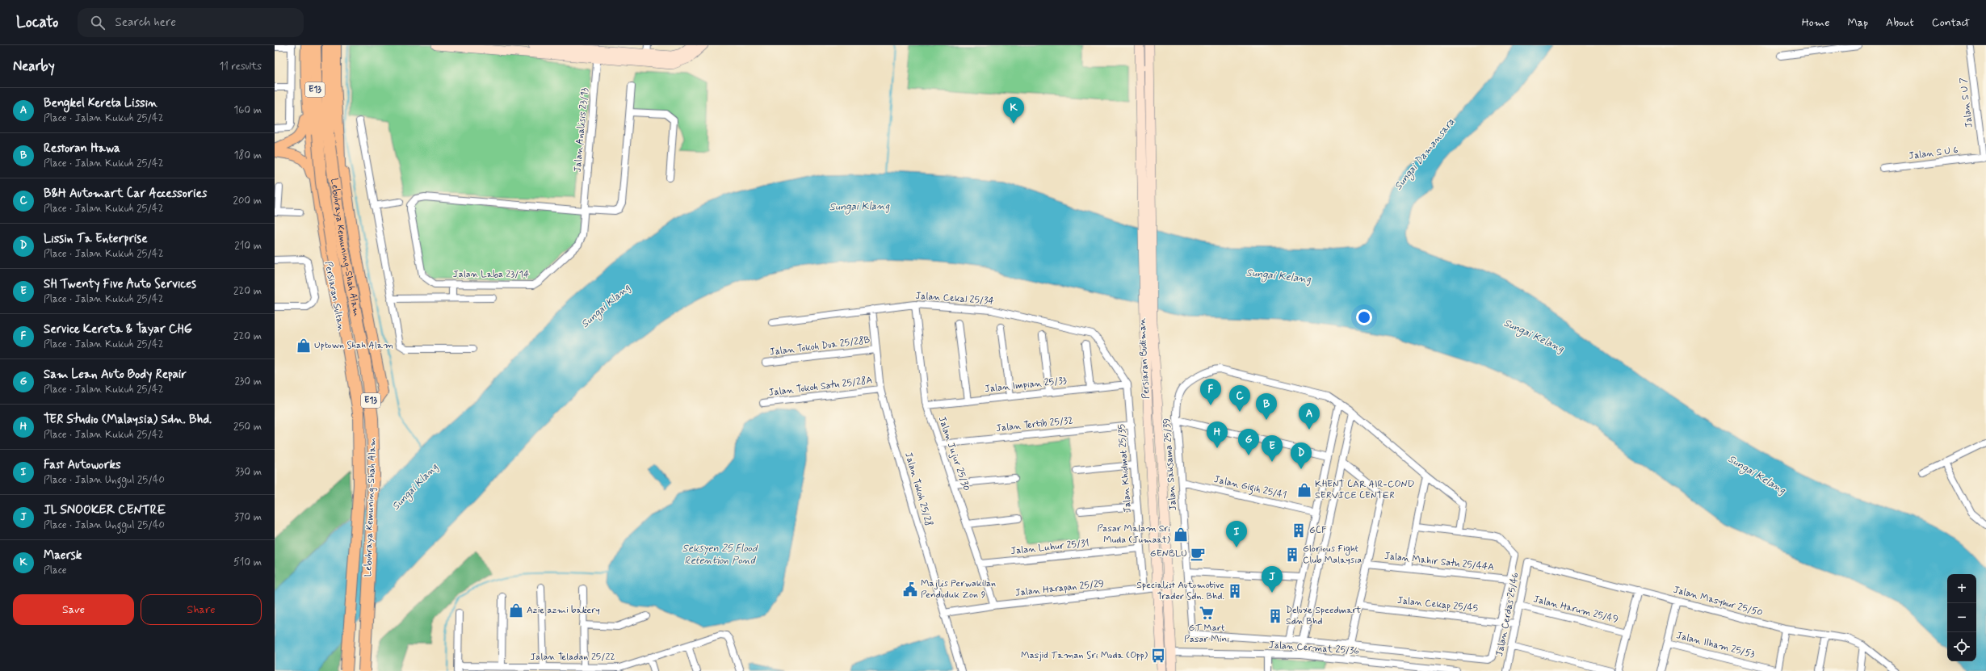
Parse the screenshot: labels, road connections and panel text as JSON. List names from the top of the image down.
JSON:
{
  "streets": {
    "highway": ["E13", "Lebuhraya Kemuning-Shah Alam"],
    "main road": ["Persiaran Sultan", "Persiaran Budiman"],
    "street": [
      "Jalan S U 7",
      "Jalan Analisis 23/13",
      "Jalan S U 6",
      "Jalan Laba 23/14",
      "Jalan Cekal 25/34",
      "Jalan Tokoh Dua 25/28B",
      "Jalan Impian 25/33",
      "Jalan Tokoh Satu 25/28A",
      "Jalan Tertib 25/32",
      "Jalan Jujur 25/30",
      "Jalan Saksama 25/39",
      "Jalan Khidmat 25/35",
      "Jalan Gigih 25/41",
      "Jalan Tokoh 25/28",
      "Jalan Luhur 25/31",
      "Jalan Mahir Satu 25/44A",
      "Jalan Harapan 25/29",
      "Jalan Masyhur 25/50",
      "Jalan Cekap 25/45",
      "Jalan Harum 25/49",
      "Jalan Cerdas 25/46",
      "Jalan Ilham 25/53",
      "Jalan Cermat 25/36",
      "Jalan Teladan 25/22"
    ]
  },
  "crossings": [
    ["E13", "Lebuhraya Kemuning-Shah Alam"],
    ["E13", "Persiaran Sultan"],
    ["Jalan S U 7", "Jalan S U 6"],
    ["Jalan Analisis 23/13", "Jalan Laba 23/14"],
    ["Lebuhraya Kemuning-Shah Alam", "Persiaran Sultan"],
    ["Jalan Cekal 25/34", "Jalan Impian 25/33"],
    ["Jalan Cekal 25/34", "Jalan Jujur 25/30"],
    ["Jalan Cekal 25/34", "Jalan Khidmat 25/35"],
    ["Jalan Cekal 25/34", "Jalan Tokoh 25/28"],
    ["Jalan Tokoh Dua 25/28B", "Jalan Tokoh 25/28"],
    ["Persiaran Budiman", "Jalan Harapan 25/29"],
    ["Persiaran Budiman", "Jalan Cermat 25/36"],
    ["Jalan Impian 25/33", "Jalan Jujur 25/30"],
    ["Jalan Impian 25/33", "Jalan Khidmat 25/35"],
    ["Jalan Tokoh Satu 25/28A", "Jalan Tokoh 25/28"],
    ["Jalan Tertib 25/32", "Jalan Jujur 25/30"],
    ["Jalan Tertib 25/32", "Jalan Khidmat 25/35"],
    ["Jalan Jujur 25/30", "Jalan Luhur 25/31"],
    ["Jalan Jujur 25/30", "Jalan Harapan 25/29"],
    ["Jalan Saksama 25/39", "Jalan Gigih 25/41"],
    ["Jalan Saksama 25/39", "Jalan Cermat 25/36"],
    ["Jalan Khidmat 25/35", "Jalan Luhur 25/31"],
    ["Jalan Khidmat 25/35", "Jalan Harapan 25/29"],
    ["Jalan Tokoh 25/28", "Jalan Harapan 25/29"],
    ["Jalan Mahir Satu 25/44A", "Jalan Cermat 25/36"],
    ["Jalan Masyhur 25/50", "Jalan Cerdas 25/46"],
    ["Jalan Cekap 25/45", "Jalan Cerdas 25/46"],
    ["Jalan Cekap 25/45", "Jalan Cermat 25/36"],
    ["Jalan Harum 25/49", "Jalan Cerdas 25/46"]
  ],
  "water": [
    "Sungai Damansara",
    "Sungai Klang",
    "Sungai Kelang",
    "Seksyen 25 Flood Retention Pond"
  ],
  "places": {
    "shop": [
      "Uptown Shah Alam",
      "KHENT CAR AIR-COND SERVICE CENTER",
      "Pasar Malam Sri Muda (Jumaat)",
      "Azie azmi bakery"
    ],
    "building": [
      "GCF",
      "Glorious Fight Club Malaysia",
      "Specialist Automotive Trader Sdn. Bhd.",
      "Deluxe Speedmart Sdn Bhd"
    ],
    "cafe": ["GENBLU"],
    "public building": ["Majlis Perwakilan Penduduk Zon 9"],
    "supermarket": ["GT Mart Pasar Mini"],
    "bus stop": ["Masjid Taman Sri Muda (Opp)"]
  },
  "page": {
    "header": "Locato",
    "search": "Search here",
    "nav": [
      "Home",
      "Map",
      "About",
      "Contact"
    ],
    "heading": ["Nearby", "11 results"],
    "list": [
      {
        "mark": "A",
        "name": "Bengkel Kereta Lissin",
        "note": "Place · Jalan Kukuh 25/42",
        "value": "160 m"
      },
      {
        "mark": "B",
        "name": "Restoran Hawa",
        "note": "Place · Jalan Kukuh 25/42",
        "value": "180 m"
      },
      {
        "mark": "C",
        "name": "B&H Automart Car Accessories",
        "note": "Place · Jalan Kukuh 25/42",
        "value": "200 m"
      },
      {
        "mark": "D",
        "name": "Lissin Ta Enterprise",
        "note": "Place · Jalan Kukuh 25/42",
        "value": "210 m"
      },
      {
        "mark": "E",
        "name": "SH Twenty Five Auto Services",
        "note": "Place · Jalan Kukuh 25/42",
        "value": "220 m"
      },
      {
        "mark": "F",
        "name": "Service Kereta & Tayar CHG",
        "note": "Place · Jalan Kukuh 25/42",
        "value": "220 m"
      },
      {
        "mark": "G",
        "name": "Sam Lean Auto Body Repair",
        "note": "Place · Jalan Kukuh 25/42",
        "value": "230 m"
      },
      {
        "mark": "H",
        "name": "TER Studio (Malaysia) Sdn. Bhd.",
        "note": "Place · Jalan Kukuh 25/42",
        "value": "250 m"
      },
      {
        "mark": "I",
        "name": "Fast Autoworks",
        "note": "Place · Jalan Unggul 25/40",
        "value": "330 m"
      },
      {
        "mark": "J",
        "name": "JL SNOOKER CENTRE",
        "note": "Place · Jalan Unggul 25/40",
        "value": "370 m"
      },
      {
        "mark": "K",
        "name": "Maersk",
        "note": "Place",
        "value": "510 m"
      }
    ],
    "pins": [
      "K",
      "F",
      "C",
      "B",
      "A",
      "H",
      "G",
      "E",
      "D",
      "I",
      "J"
    ],
    "map_buttons": ["+", "−"],
    "buttons": ["Save", "Share"]
  }
}
